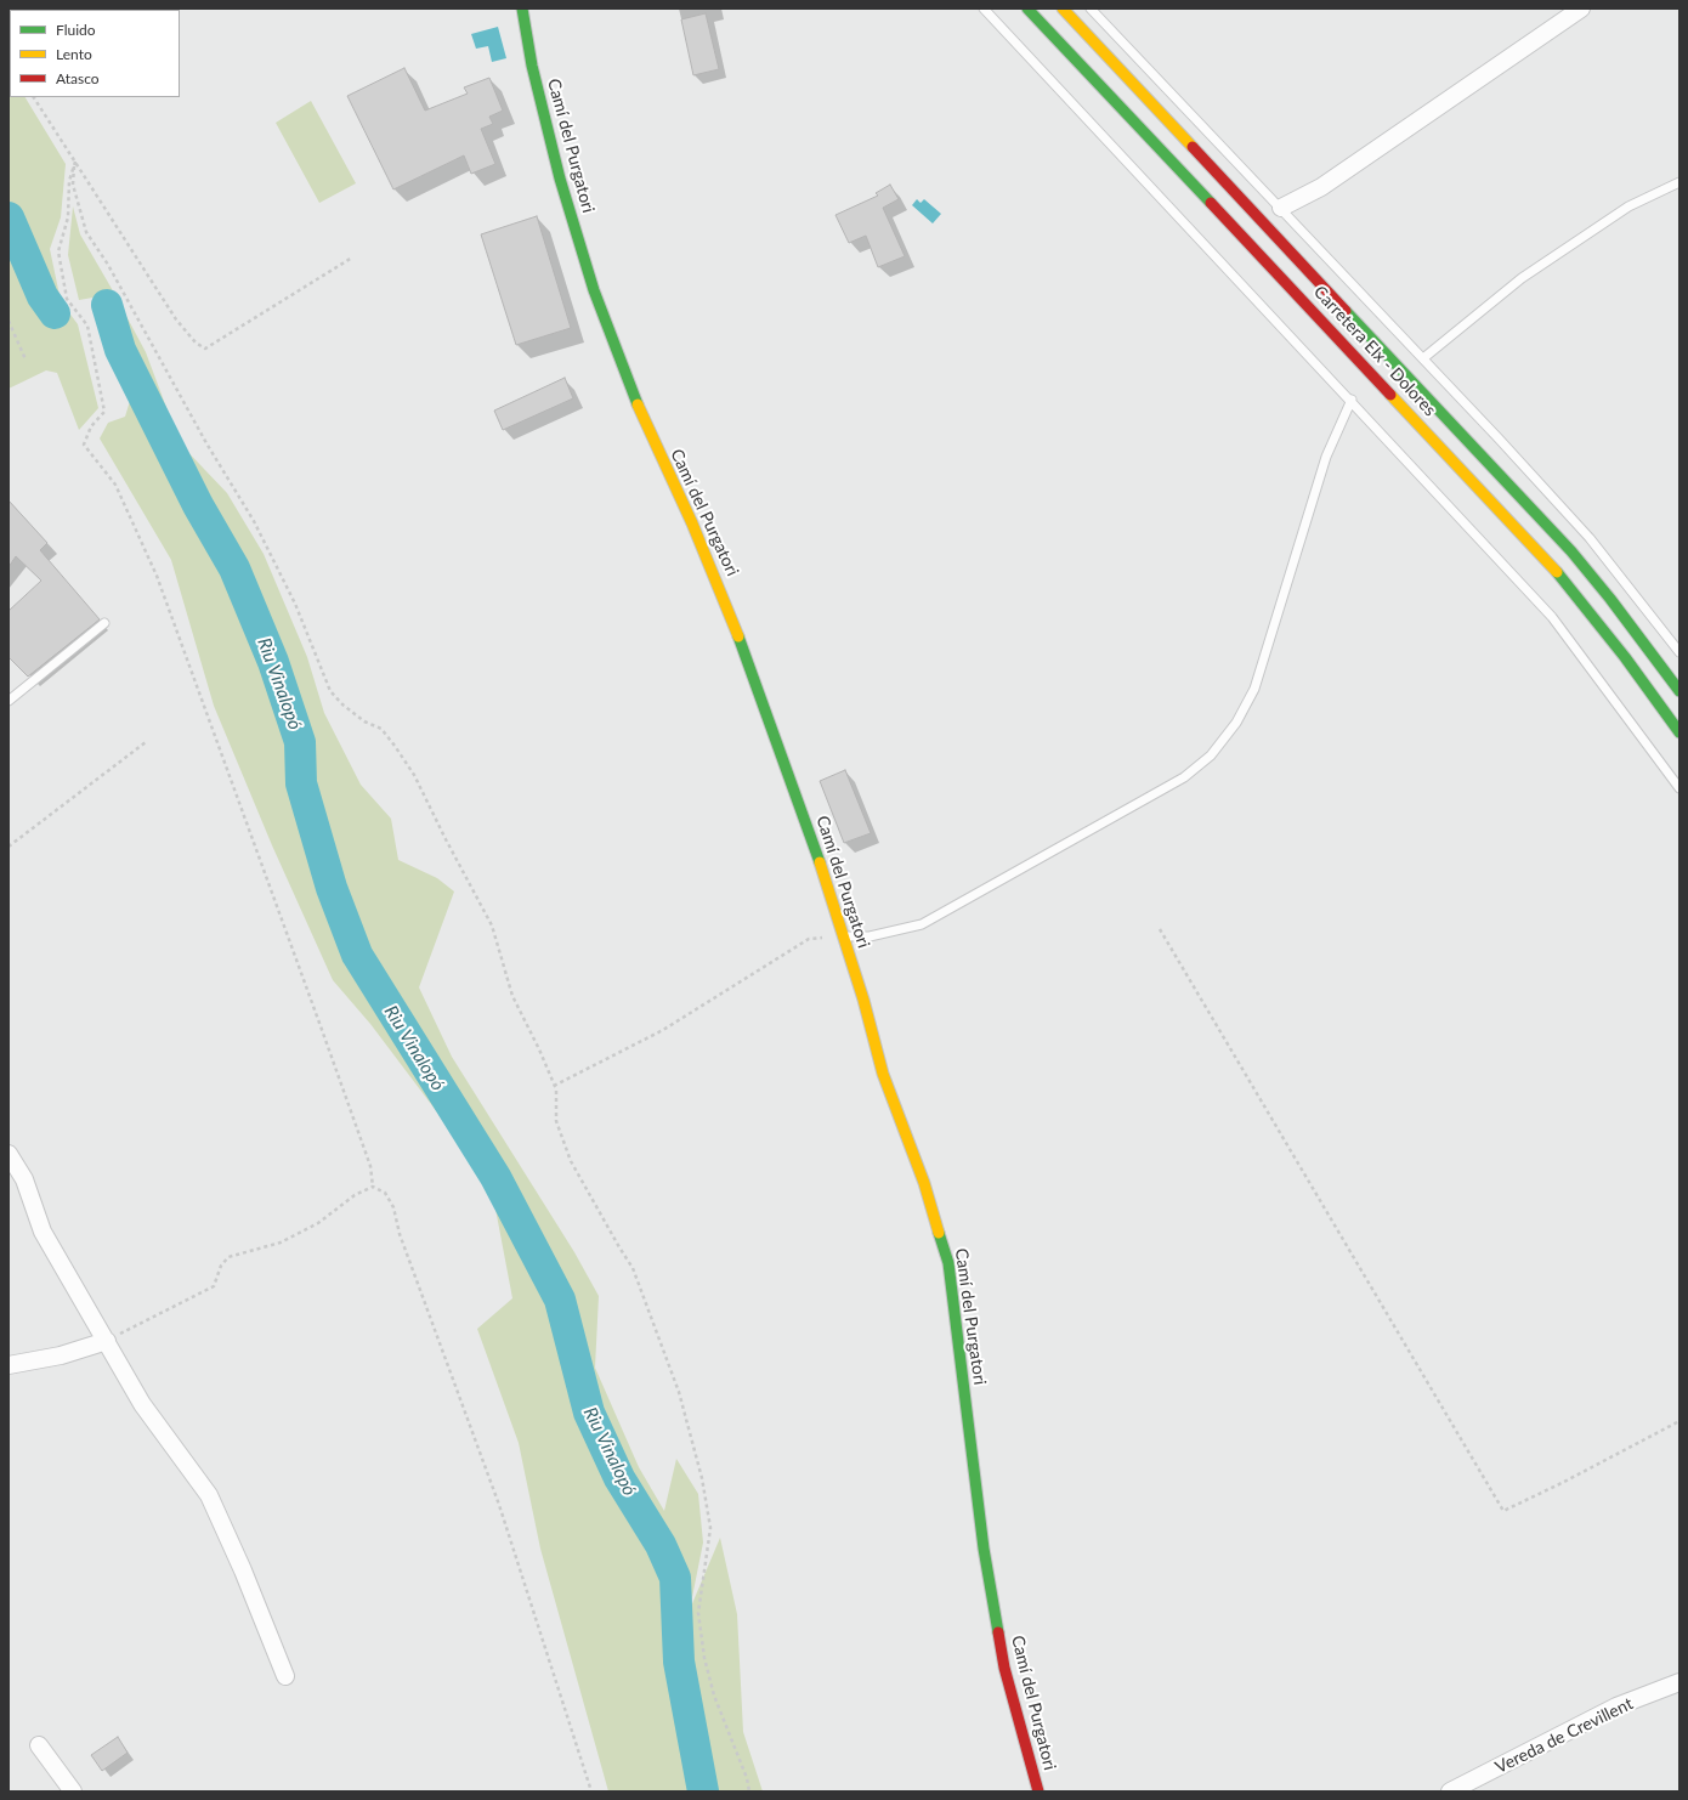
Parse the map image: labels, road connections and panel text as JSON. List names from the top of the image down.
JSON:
{
  "streets": {
    "main road": ["Camí del Purgatori", "Carretera Elx - Dolores"],
    "street": ["Vereda de Crevillent"]
  },
  "water": ["Riu Vinalopó"],
  "legend": ["Fluido", "Lento", "Atasco"]
}
